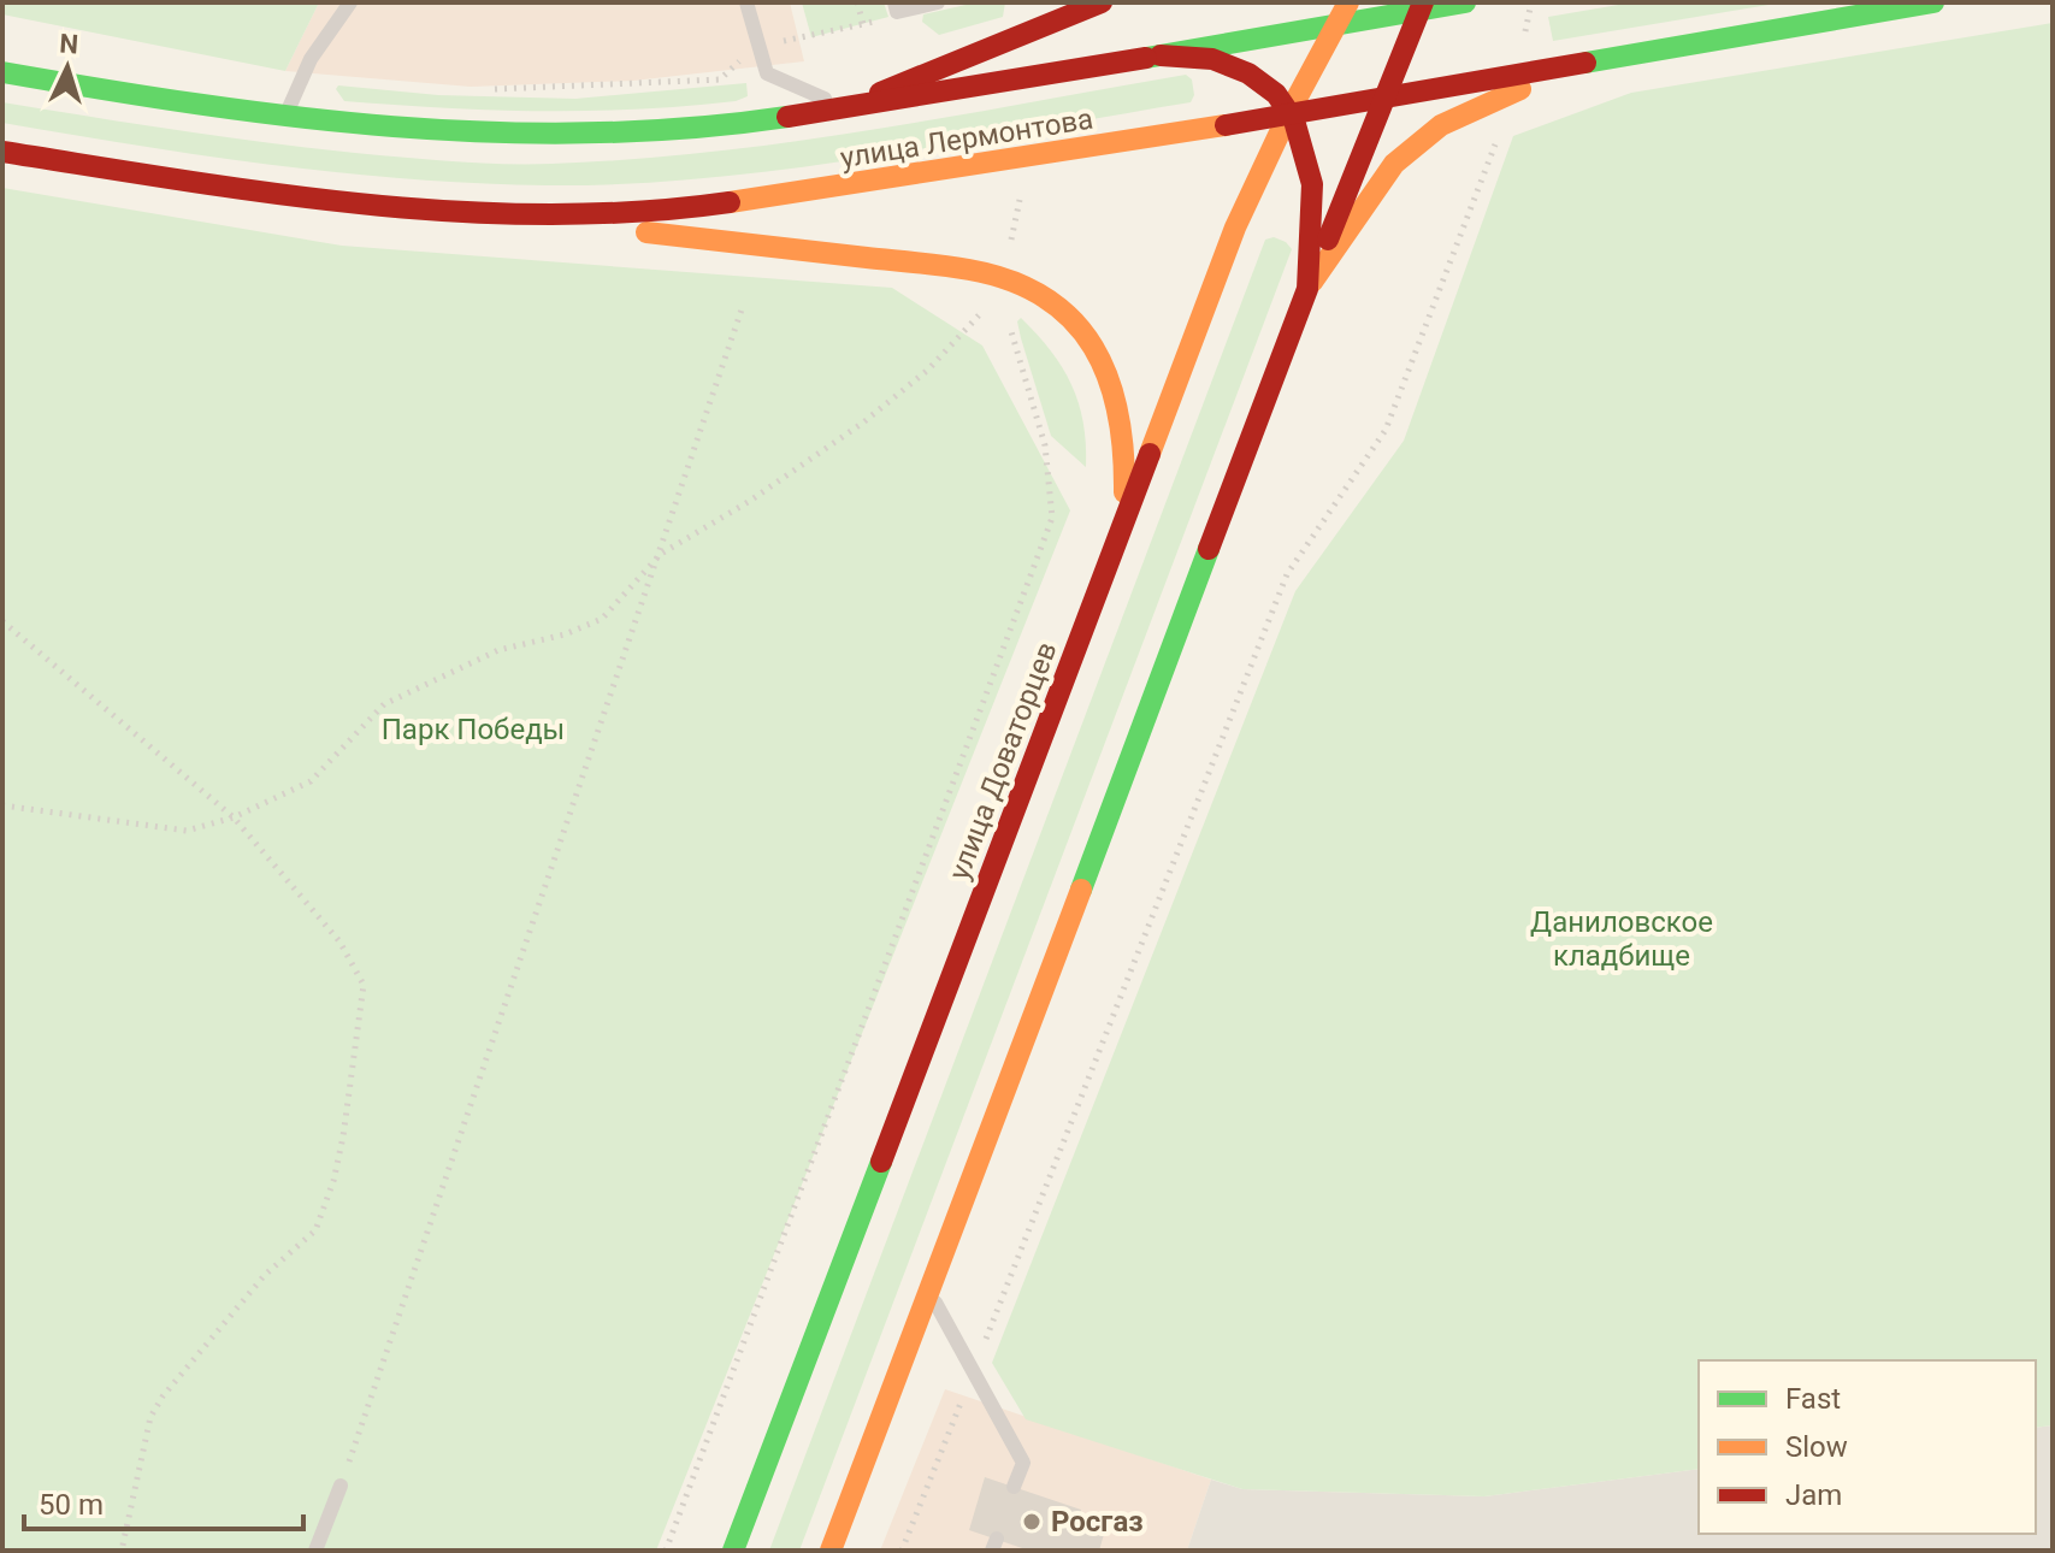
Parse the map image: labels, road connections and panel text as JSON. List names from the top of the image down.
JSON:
{
  "streets": {
    "main road": ["улица Лермонтова", "улица Доваторцев"]
  },
  "crossings": [
    ["улица Лермонтова", "улица Доваторцев"]
  ],
  "parks": ["Парк Победы", "Даниловское кладбище"],
  "places": ["Росгаз"],
  "legend": ["Fast", "Slow", "Jam"],
  "scale_bar": "50 m",
  "north": "top"
}
